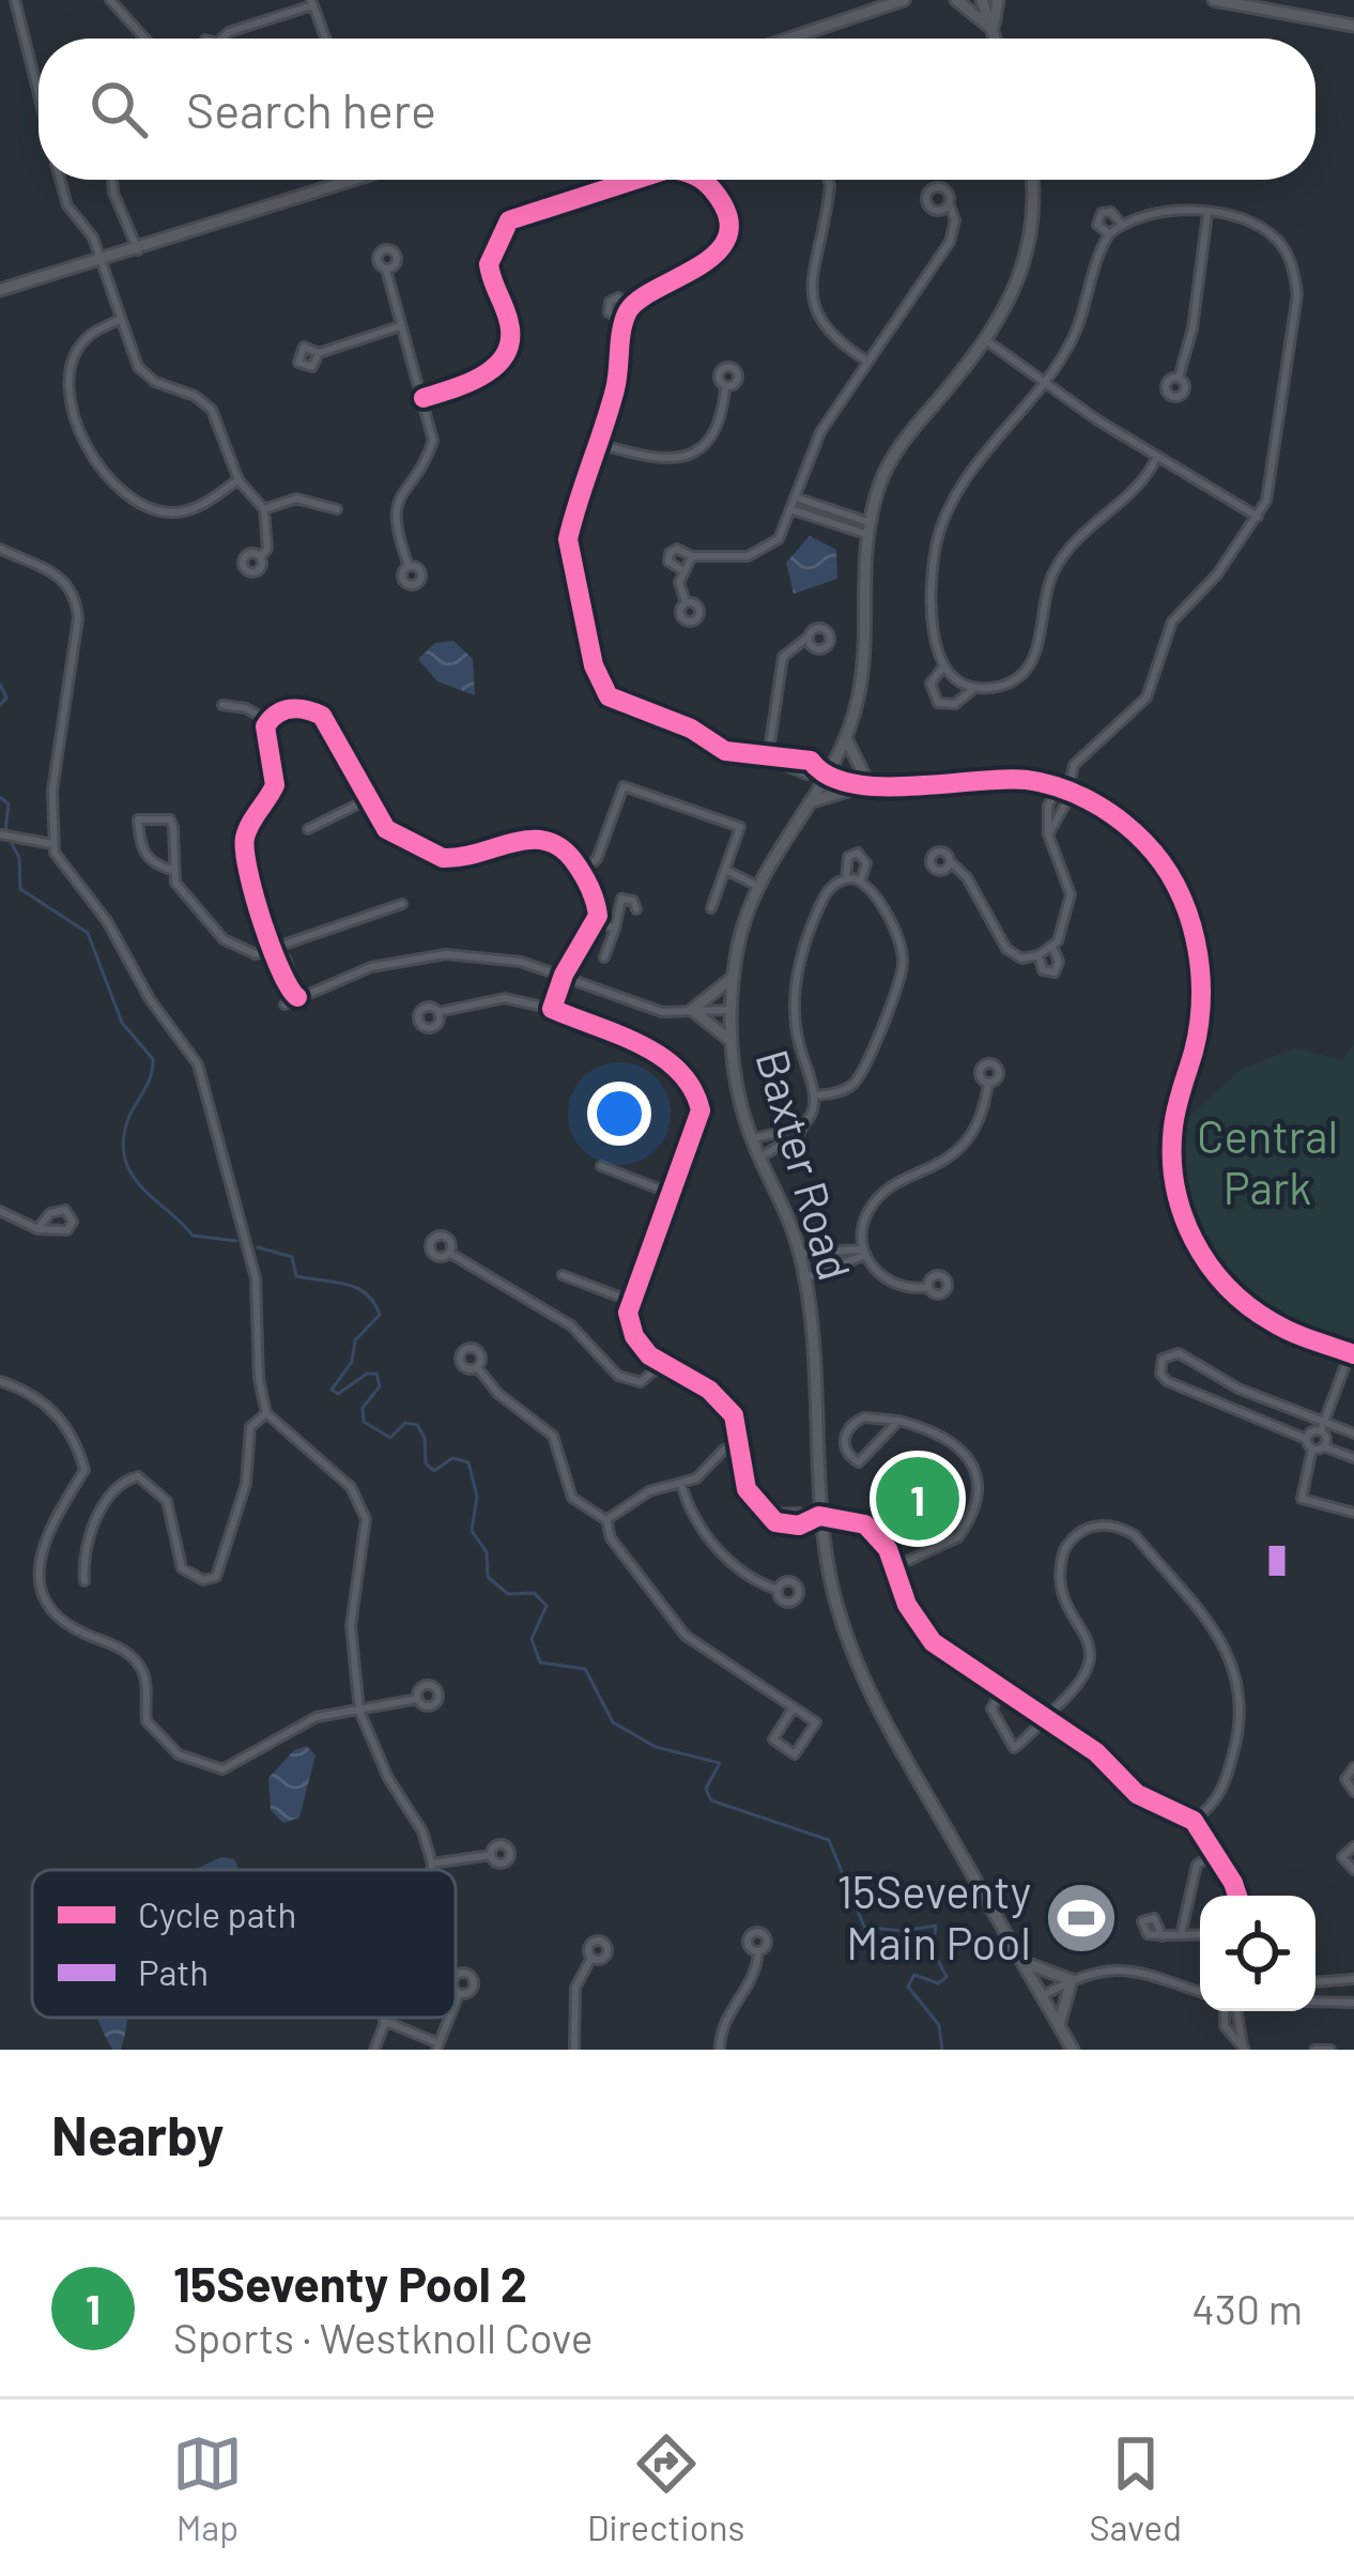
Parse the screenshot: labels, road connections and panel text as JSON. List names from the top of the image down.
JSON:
{
  "streets": {
    "main road": ["Baxter Road"]
  },
  "parks": ["Central Park"],
  "places": {
    "sports": ["15Seventy Main Pool"]
  },
  "legend": ["Cycle path", "Path"],
  "page": {
    "search": "Search here",
    "pins": "1",
    "heading": "Nearby",
    "list": [
      {
        "mark": "1",
        "name": "15Seventy Pool 2",
        "note": "Sports · Westknoll Cove",
        "value": "430 m"
      }
    ],
    "nav": ["Map", "Directions", "Saved"]
  }
}
